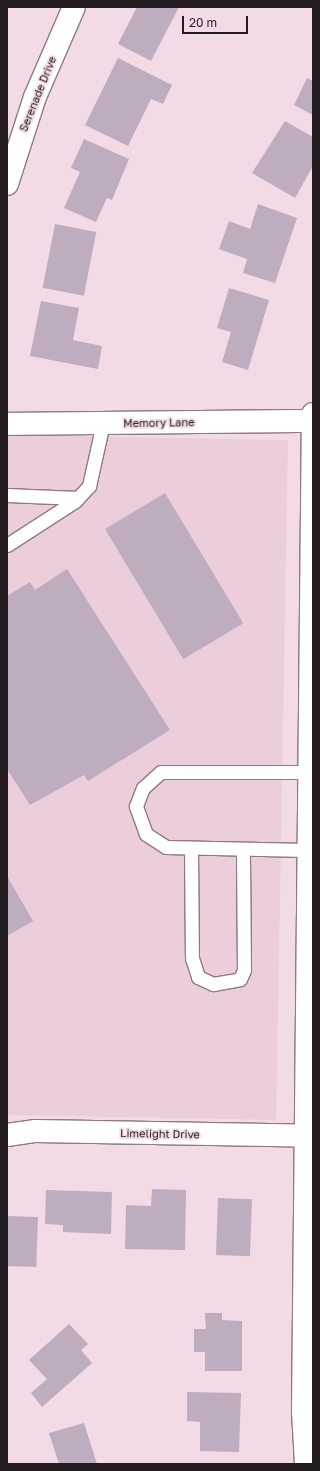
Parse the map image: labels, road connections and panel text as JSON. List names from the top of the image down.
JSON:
{
  "streets": {
    "street": ["Serenade Drive", "Memory Lane", "Limelight Drive"]
  },
  "scale_bar": "20 m"
}
